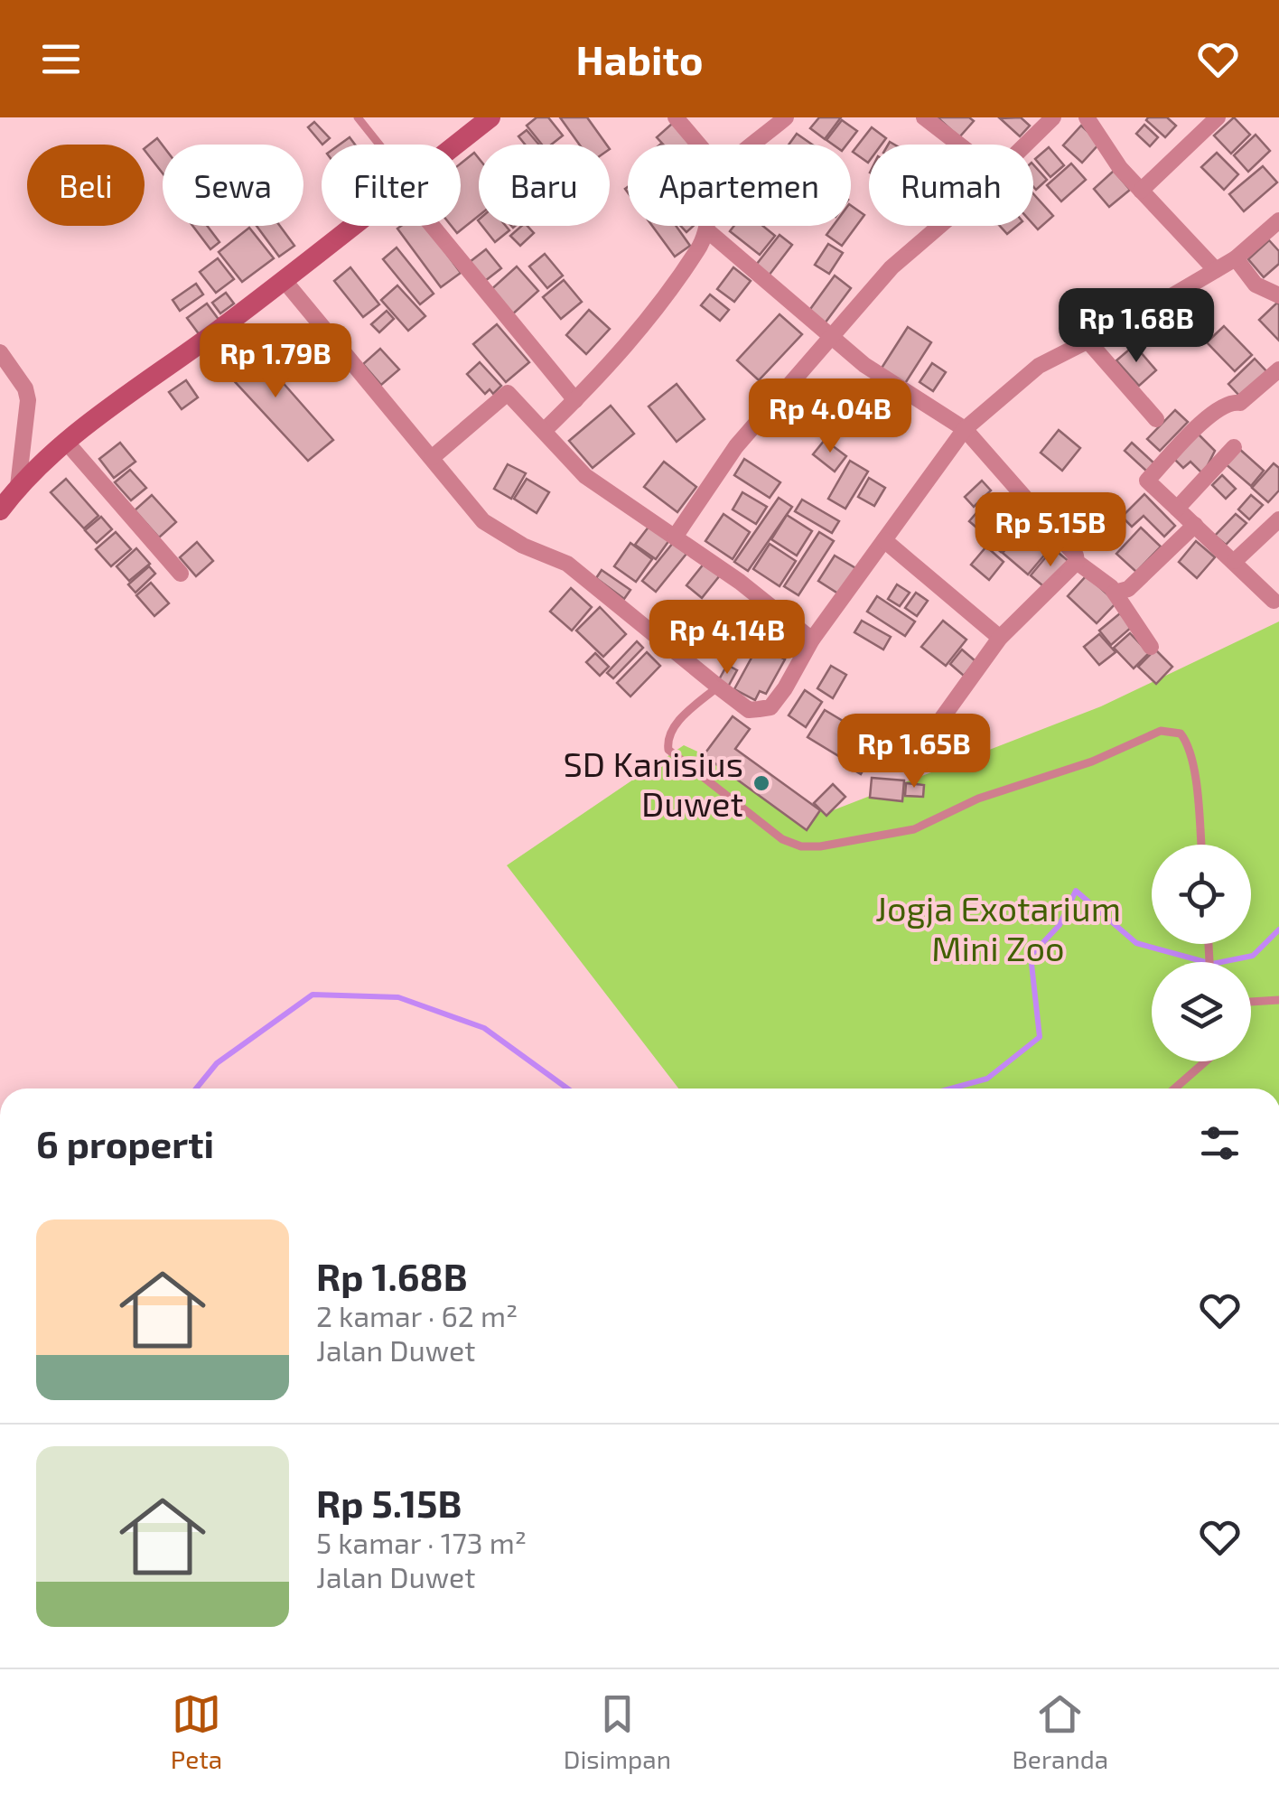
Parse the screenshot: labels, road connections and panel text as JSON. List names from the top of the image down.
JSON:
{
  "parks": ["Jogja Exotarium Mini Zoo"],
  "places": ["SD Kanisius Duwet"],
  "page": {
    "header": "Habito",
    "chip": [
      "Beli",
      "Sewa",
      "Filter",
      "Baru",
      "Apartemen",
      "Rumah"
    ],
    "price": [
      "Rp 1.68B",
      "Rp 1.79B",
      "Rp 4.04B",
      "Rp 5.15B",
      "Rp 4.14B",
      "Rp 1.65B"
    ],
    "heading": "6 properti",
    "list": [
      {
        "name": "Rp 1.68B",
        "note": "2 kamar · 62 m² · Jalan Duwet"
      },
      {
        "name": "Rp 5.15B",
        "note": "5 kamar · 173 m² · Jalan Duwet"
      }
    ],
    "tabs": ["Peta", "Disimpan", "Beranda"]
  }
}
